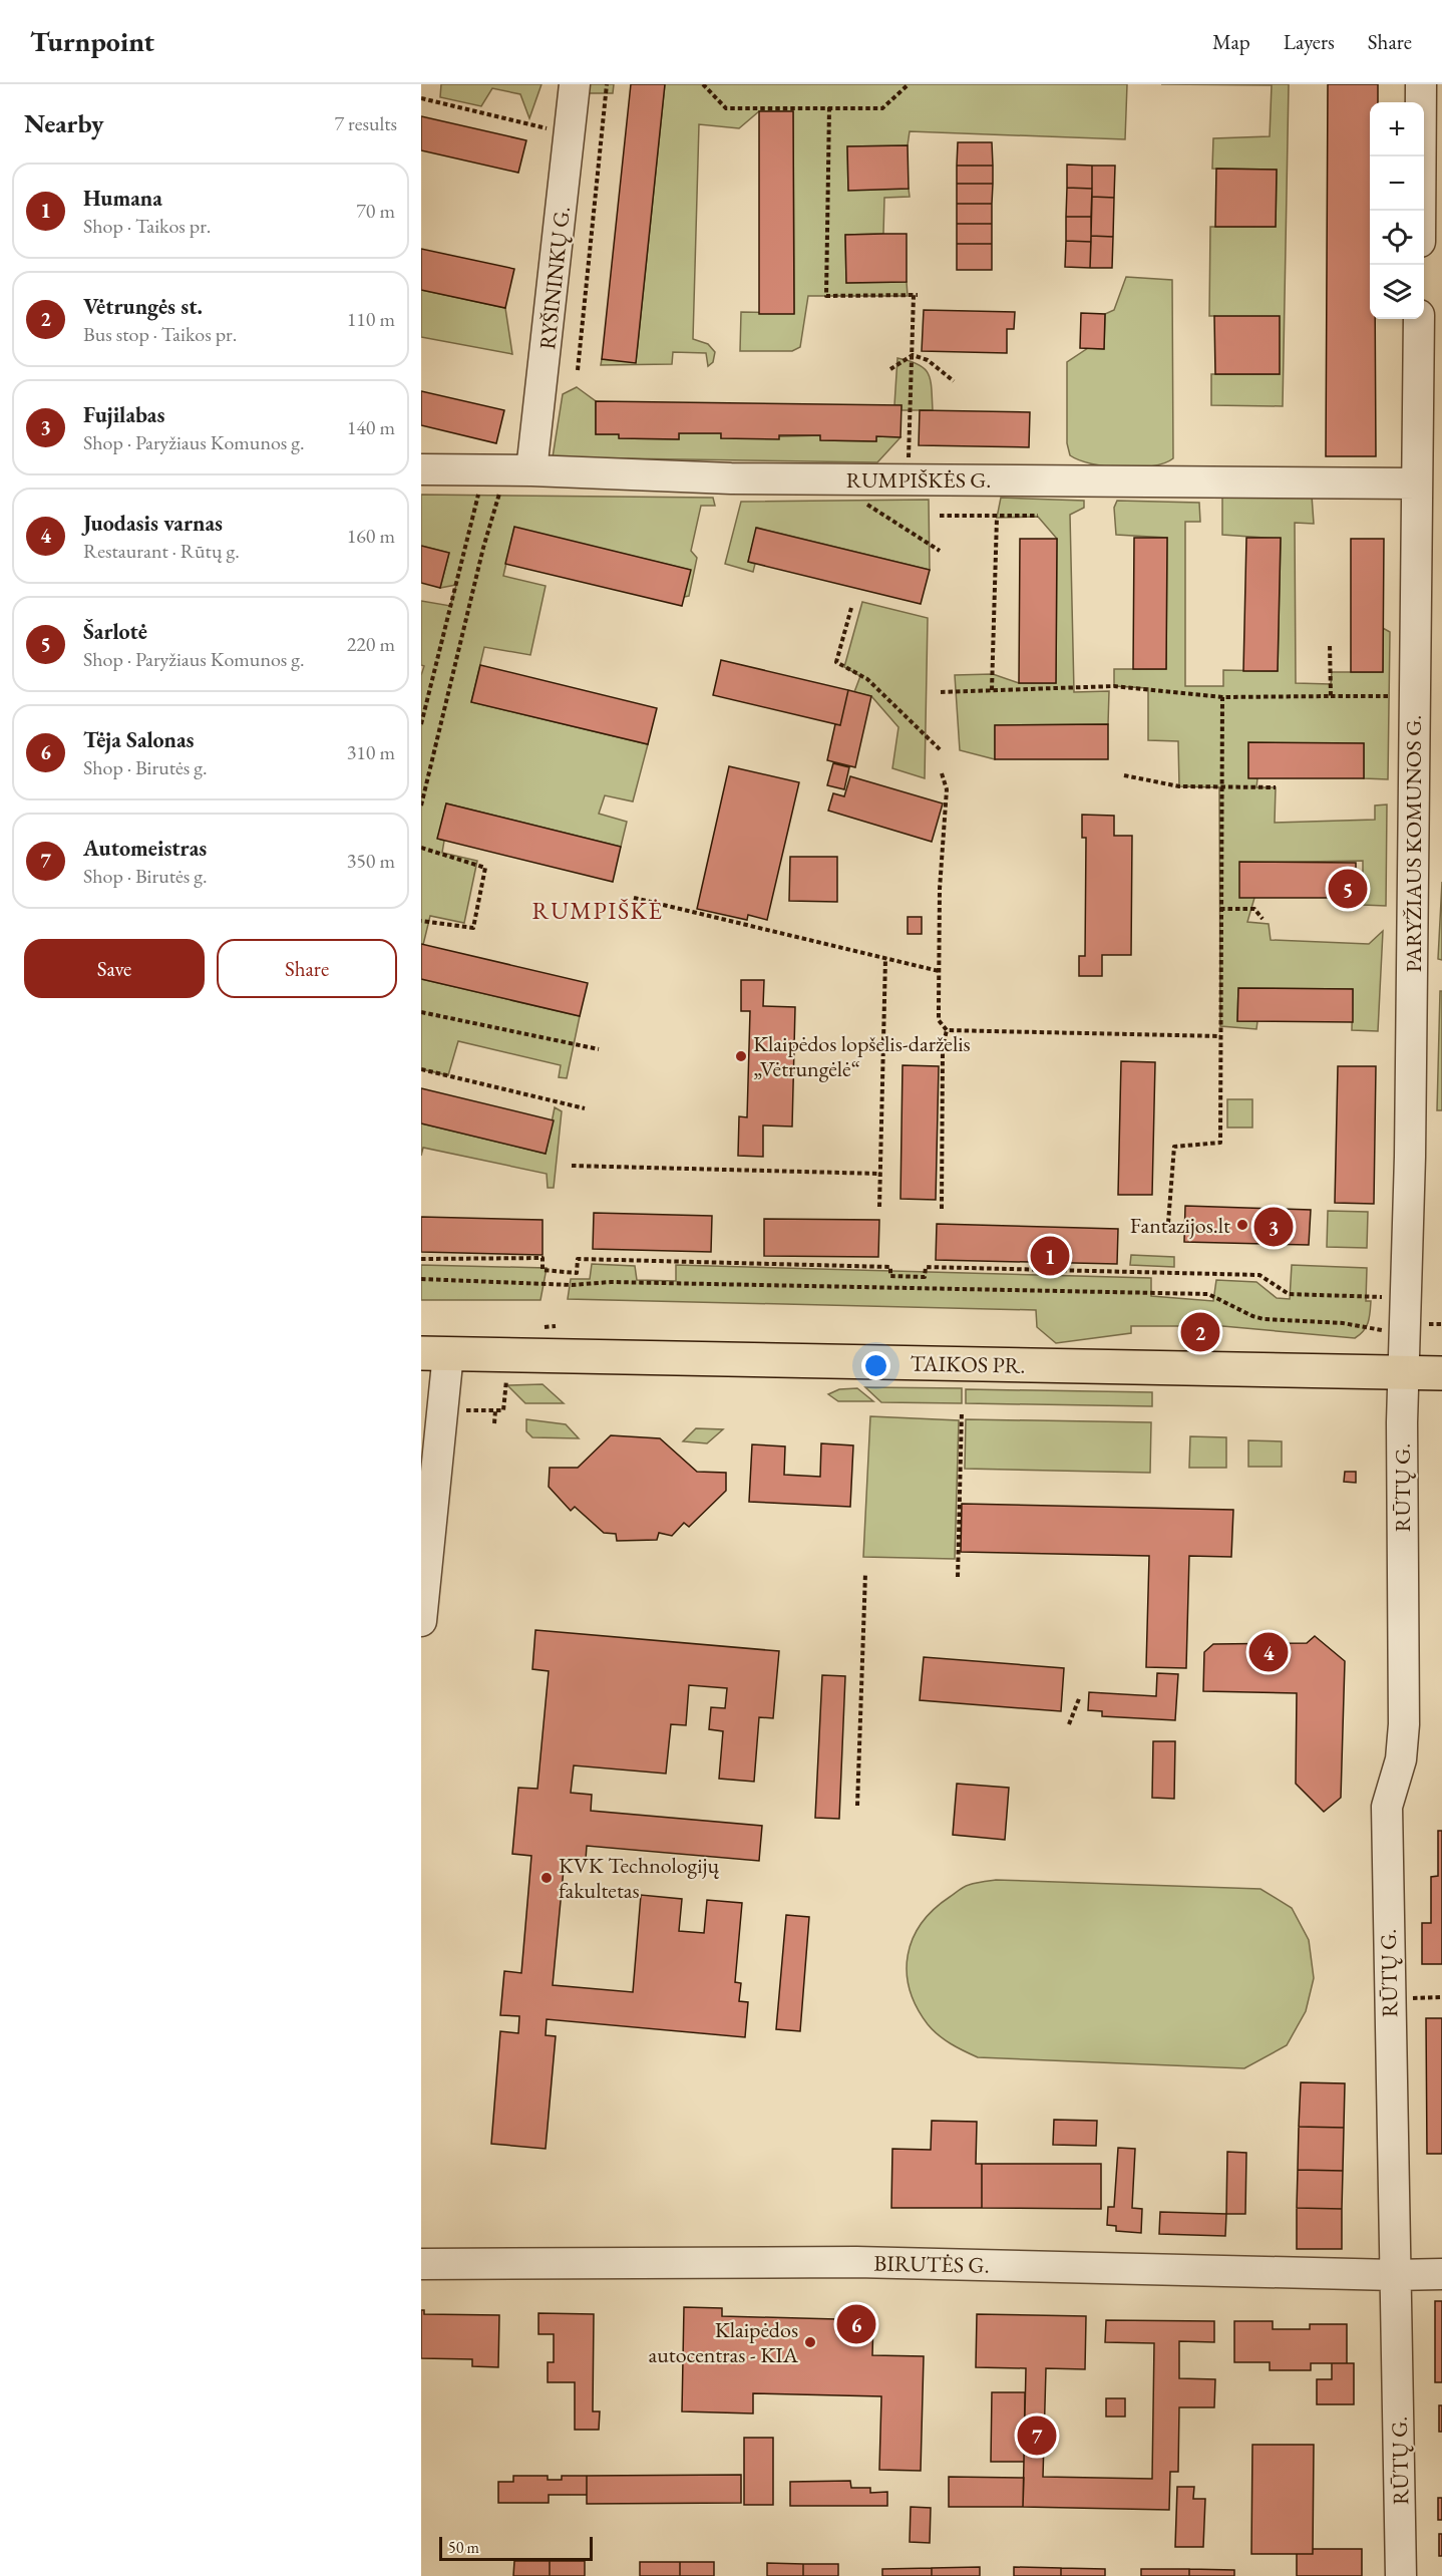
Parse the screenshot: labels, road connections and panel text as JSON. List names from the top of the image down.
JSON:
{
  "streets": {
    "main road": ["TAIKOS PR."],
    "street": [
      "RYŠININKŲ G.",
      "RUMPIŠKĖS G.",
      "PARYŽIAUS KOMUNOS G.",
      "RŪTŲ G.",
      "BIRUTĖS G."
    ]
  },
  "crossings": [
    ["RYŠININKŲ G.", "RUMPIŠKĖS G."],
    ["RUMPIŠKĖS G.", "PARYŽIAUS KOMUNOS G."],
    ["PARYŽIAUS KOMUNOS G.", "TAIKOS PR."],
    ["PARYŽIAUS KOMUNOS G.", "RŪTŲ G."],
    ["TAIKOS PR.", "RŪTŲ G."],
    ["RŪTŲ G.", "BIRUTĖS G."]
  ],
  "districts": ["RUMPIŠKĖ"],
  "places": [
    "Klaipėdos lopšelis-darželis „Vėtrungėlė“",
    "Fantazijos.lt",
    "KVK Technologijų fakultetas",
    "Klaipėdos autocentras - KIA"
  ],
  "scale_bar": "50 m",
  "page": {
    "header": "Turnpoint",
    "nav": ["Map", "Layers", "Share"],
    "heading": ["Nearby", "7 results"],
    "map_buttons": ["+", "−"],
    "list": [
      {
        "mark": "1",
        "name": "Humana",
        "note": "Shop · Taikos pr.",
        "value": "70 m"
      },
      {
        "mark": "2",
        "name": "Vėtrungės st.",
        "note": "Bus stop · Taikos pr.",
        "value": "110 m"
      },
      {
        "mark": "3",
        "name": "Fujilabas",
        "note": "Shop · Paryžiaus Komunos g.",
        "value": "140 m"
      },
      {
        "mark": "4",
        "name": "Juodasis varnas",
        "note": "Restaurant · Rūtų g.",
        "value": "160 m"
      },
      {
        "mark": "5",
        "name": "Šarlotė",
        "note": "Shop · Paryžiaus Komunos g.",
        "value": "220 m"
      },
      {
        "mark": "6",
        "name": "Tėja Salonas",
        "note": "Shop · Birutės g.",
        "value": "310 m"
      },
      {
        "mark": "7",
        "name": "Automeistras",
        "note": "Shop · Birutės g.",
        "value": "350 m"
      }
    ],
    "pins": [
      "5",
      "3",
      "1",
      "2",
      "4",
      "6",
      "7"
    ],
    "buttons": ["Save", "Share"],
    "scale": "50 m"
  }
}
